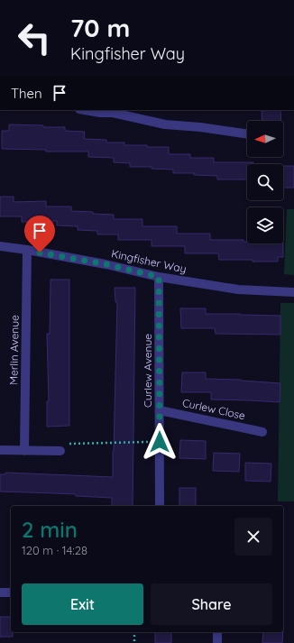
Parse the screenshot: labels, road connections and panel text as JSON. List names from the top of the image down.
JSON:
{
  "streets": {
    "street": [
      "Kingfisher Way",
      "Merlin Avenue",
      "Curlew Avenue",
      "Curlew Close"
    ]
  },
  "crossings": [
    ["Kingfisher Way", "Merlin Avenue"],
    ["Kingfisher Way", "Curlew Avenue"],
    ["Curlew Avenue", "Curlew Close"]
  ],
  "north": "left",
  "page": {
    "turn": ["70 m", "Kingfisher Way"],
    "then": "Then",
    "heading": ["2 min", "120 m · 14:28"],
    "buttons": ["Exit", "Share"]
  }
}
